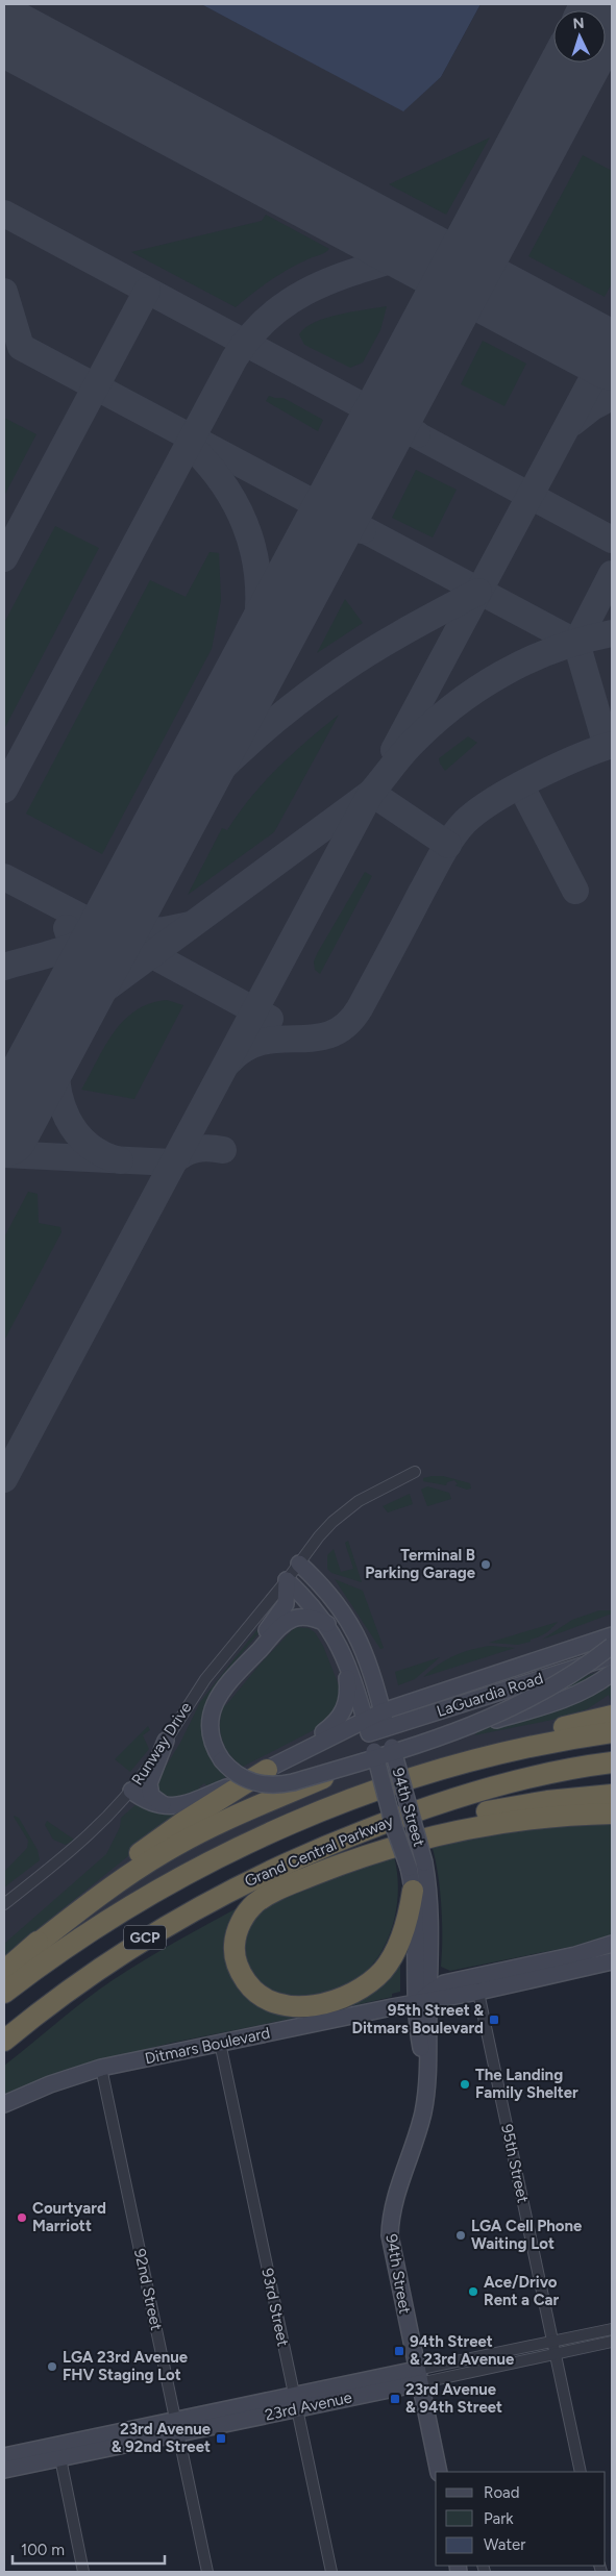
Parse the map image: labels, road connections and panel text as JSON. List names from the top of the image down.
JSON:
{
  "streets": {
    "highway": ["Grand Central Parkway", "GCP"],
    "main road": [
      "LaGuardia Road",
      "94th Street",
      "Ditmars Boulevard",
      "23rd Avenue"
    ],
    "street": [
      "Runway Drive",
      "95th Street",
      "92nd Street",
      "93rd Street"
    ]
  },
  "crossings": [
    ["LaGuardia Road", "94th Street"],
    ["Runway Drive", "94th Street"],
    ["94th Street", "Ditmars Boulevard"],
    ["94th Street", "23rd Avenue"],
    ["Ditmars Boulevard", "95th Street"],
    ["Ditmars Boulevard", "92nd Street"],
    ["Ditmars Boulevard", "93rd Street"],
    ["95th Street", "23rd Avenue"],
    ["92nd Street", "23rd Avenue"],
    ["93rd Street", "23rd Avenue"]
  ],
  "places": {
    "other": [
      "Terminal B Parking Garage",
      "The Landing Family Shelter",
      "Courtyard Marriott",
      "LGA Cell Phone Waiting Lot",
      "Ace/Drivo Rent a Car",
      "LGA 23rd Avenue FHV Staging Lot"
    ],
    "transit": [
      "95th Street & Ditmars Boulevard",
      "94th Street & 23rd Avenue",
      "23rd Avenue & 94th Street",
      "23rd Avenue & 92nd Street"
    ]
  },
  "legend": ["Road", "Park", "Water"],
  "scale_bar": "100 m",
  "north": "top"
}
